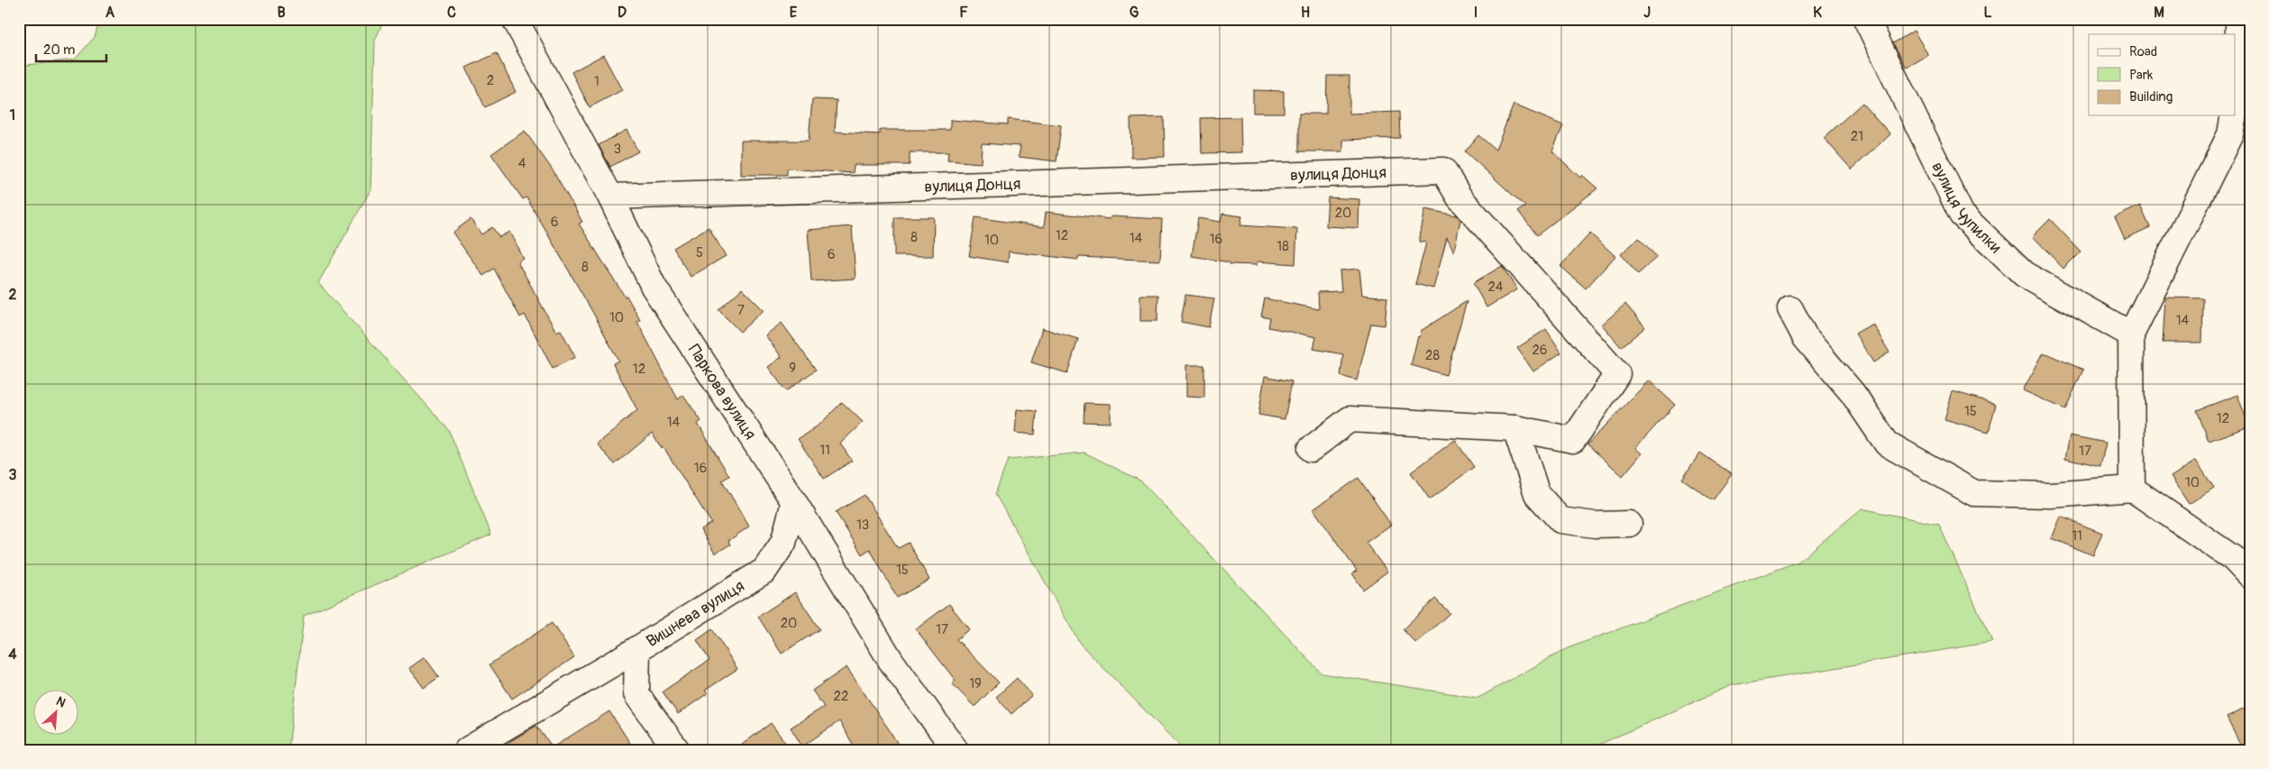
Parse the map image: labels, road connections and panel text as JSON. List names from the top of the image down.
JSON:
{
  "streets": {
    "street": [
      "вулиця Донця",
      "вулиця Чупилки",
      "Паркова вулиця",
      "Вишнева вулиця"
    ]
  },
  "crossings": [
    ["вулиця Донця", "Паркова вулиця"],
    ["Паркова вулиця", "Вишнева вулиця"]
  ],
  "house_numbers": [
    "2",
    "1",
    "21",
    "3",
    "4",
    "20",
    "6",
    "12",
    "8",
    "14",
    "16",
    "10",
    "18",
    "5",
    "6",
    "8",
    "24",
    "7",
    "10",
    "14",
    "26",
    "28",
    "9",
    "12",
    "15",
    "12",
    "14",
    "11",
    "17",
    "16",
    "10",
    "13",
    "11",
    "15",
    "20",
    "17",
    "19",
    "22"
  ],
  "legend": ["Road", "Park", "Building"],
  "scale_bar": "20 m",
  "north": "top right",
  "grid": {
    "columns": [
      "A",
      "B",
      "C",
      "D",
      "E",
      "F",
      "G",
      "H",
      "I",
      "J",
      "K",
      "L",
      "M"
    ],
    "rows": [
      "1",
      "2",
      "3",
      "4"
    ]
  }
}
